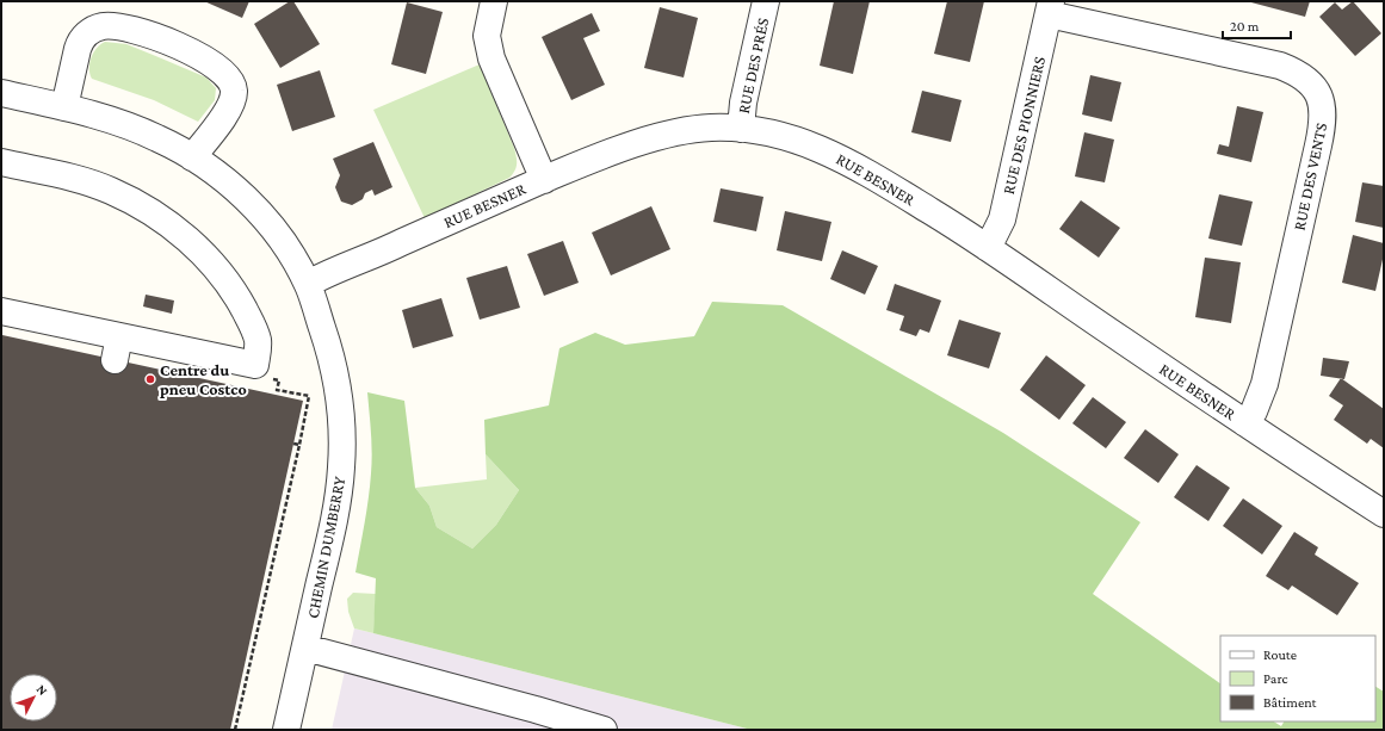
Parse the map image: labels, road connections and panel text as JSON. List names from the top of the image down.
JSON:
{
  "streets": {
    "street": [
      "RUE DES PRÉS",
      "RUE DES PIONNIERS",
      "RUE DES VENTS",
      "RUE BESNER",
      "CHEMIN DUMBERRY"
    ]
  },
  "crossings": [
    ["RUE DES PRÉS", "RUE BESNER"],
    ["RUE DES PIONNIERS", "RUE DES VENTS"],
    ["RUE DES PIONNIERS", "RUE BESNER"],
    ["RUE DES VENTS", "RUE BESNER"],
    ["RUE BESNER", "CHEMIN DUMBERRY"]
  ],
  "places": ["Centre du pneu Costco"],
  "legend": ["Route", "Parc", "Bâtiment"],
  "scale_bar": "20 m",
  "north": "top right"
}
